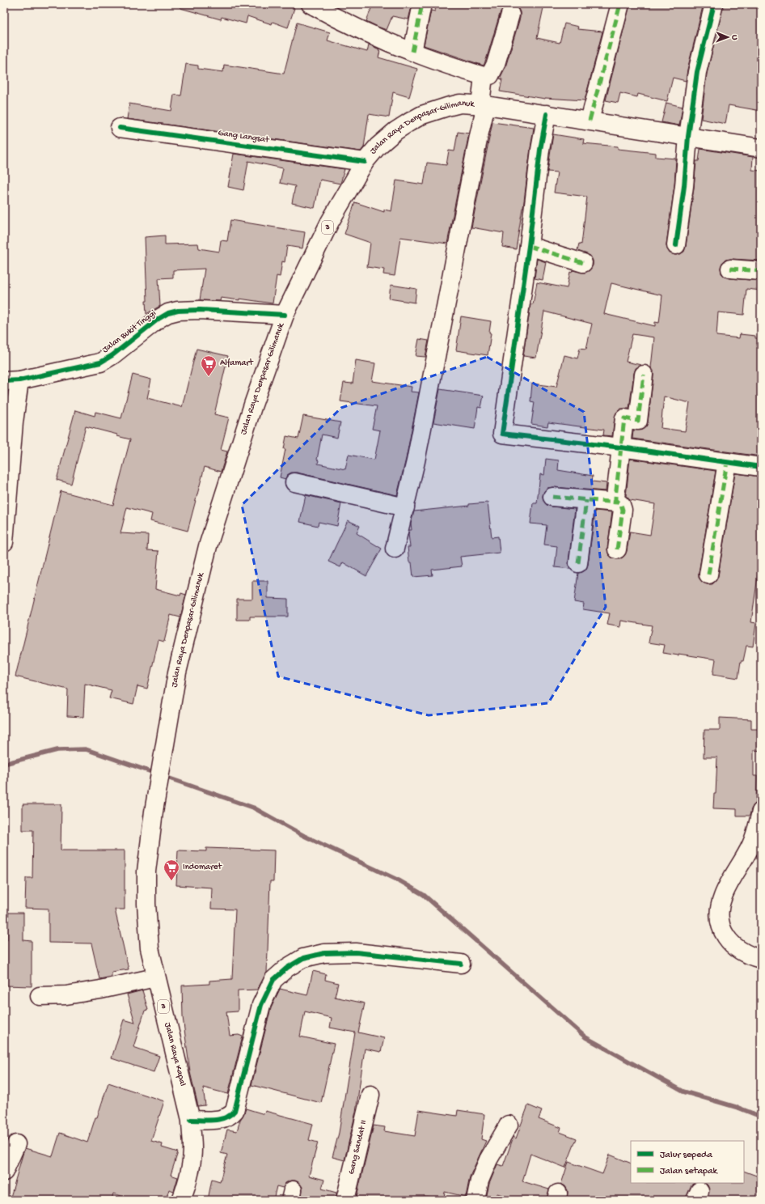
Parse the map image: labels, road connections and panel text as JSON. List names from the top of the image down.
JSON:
{
  "streets": {
    "main road": [
      "Jalan Raya Denpasar-Gilimanuk",
      "Gang Langsat",
      "3",
      "Jalan Bukit Tinggi",
      "Jalan Raya Kapal",
      "Gang Sandat II"
    ]
  },
  "crossings": [
    ["Jalan Raya Denpasar-Gilimanuk", "Gang Langsat"],
    ["Jalan Raya Denpasar-Gilimanuk", "Jalan Bukit Tinggi"],
    ["Jalan Raya Denpasar-Gilimanuk", "Jalan Raya Kapal"]
  ],
  "places": {
    "supermarket": ["Alfamart", "Indomaret"]
  },
  "legend": ["Jalur sepeda", "Jalan setapak"],
  "north": "right"
}
